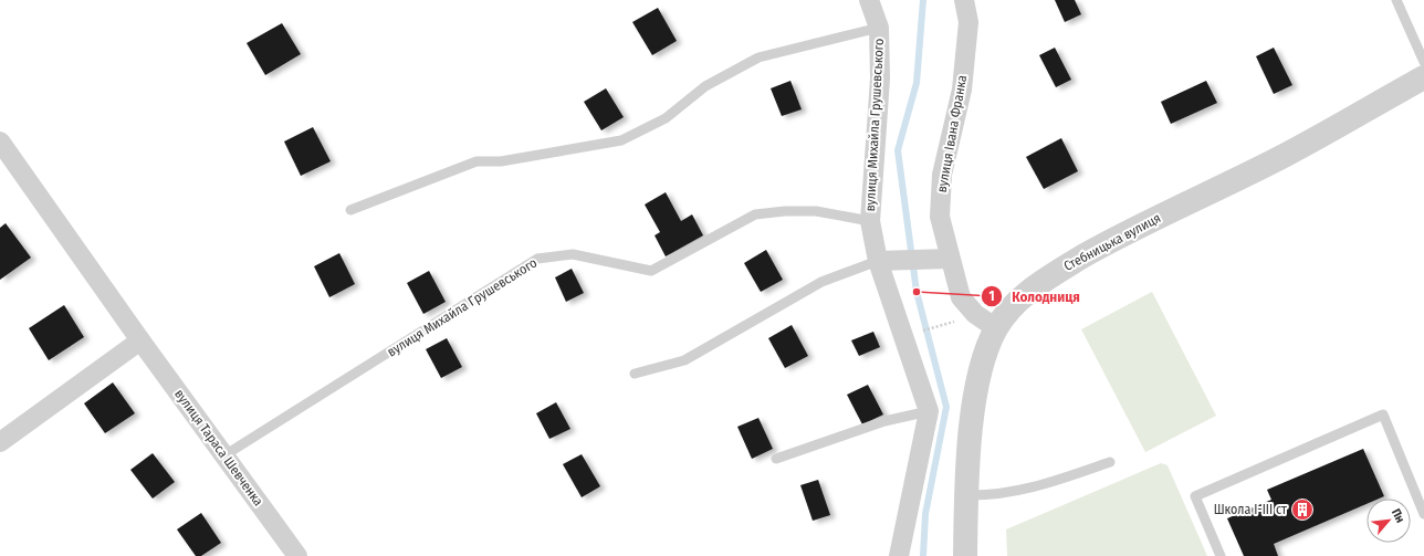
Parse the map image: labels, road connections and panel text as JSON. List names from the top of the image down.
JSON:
{
  "streets": {
    "street": [
      "вулиця Михайла Грушевського",
      "вулиця Івана Франка",
      "Стебницька вулиця",
      "вулиця Тараса Шевченка"
    ]
  },
  "crossings": [
    ["вулиця Михайла Грушевського", "вулиця Тараса Шевченка"],
    ["вулиця Івана Франка", "Стебницька вулиця"]
  ],
  "places": {
    "other": ["Колодниця"],
    "building": ["Школа І-ІІІ ст"]
  },
  "north": "top right"
}
